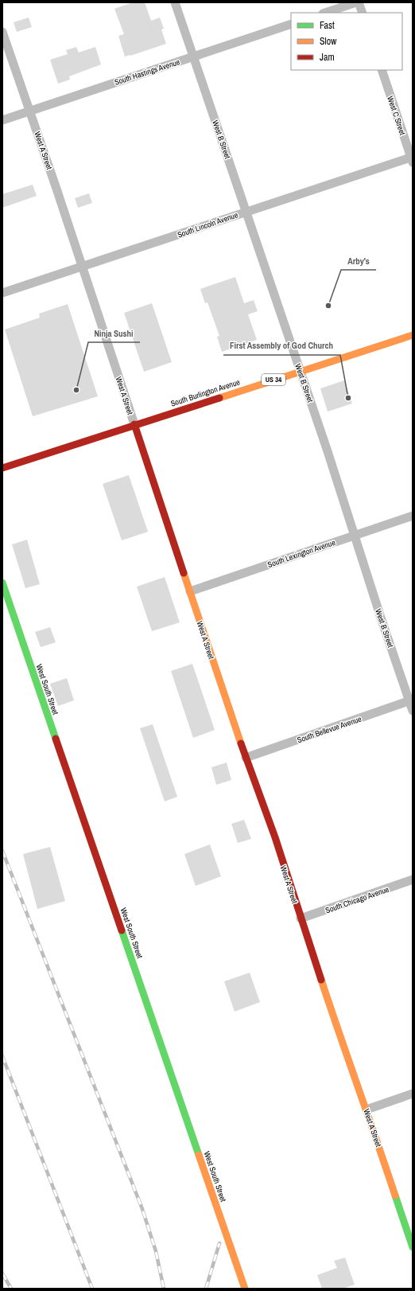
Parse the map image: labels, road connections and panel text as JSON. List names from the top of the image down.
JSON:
{
  "streets": {
    "main road": [
      "West A Street",
      "US 34",
      "South Burlington Avenue",
      "West South Street"
    ],
    "street": [
      "South Hastings Avenue",
      "West C Street",
      "West B Street",
      "South Lincoln Avenue",
      "South Lexington Avenue",
      "South Bellevue Avenue",
      "South Chicago Avenue"
    ]
  },
  "crossings": [
    ["South Hastings Avenue", "West B Street"],
    ["South Hastings Avenue", "West A Street"],
    ["West C Street", "South Lincoln Avenue"],
    ["West B Street", "South Lincoln Avenue"],
    ["West B Street", "South Burlington Avenue"],
    ["West B Street", "South Lexington Avenue"],
    ["West B Street", "South Bellevue Avenue"],
    ["West A Street", "South Lincoln Avenue"],
    ["West A Street", "South Burlington Avenue"],
    ["West A Street", "South Lexington Avenue"],
    ["West A Street", "South Bellevue Avenue"],
    ["West A Street", "South Chicago Avenue"]
  ],
  "places": ["Arby's", "Ninja Sushi", "First Assembly of God Church"],
  "legend": ["Fast", "Slow", "Jam"]
}
